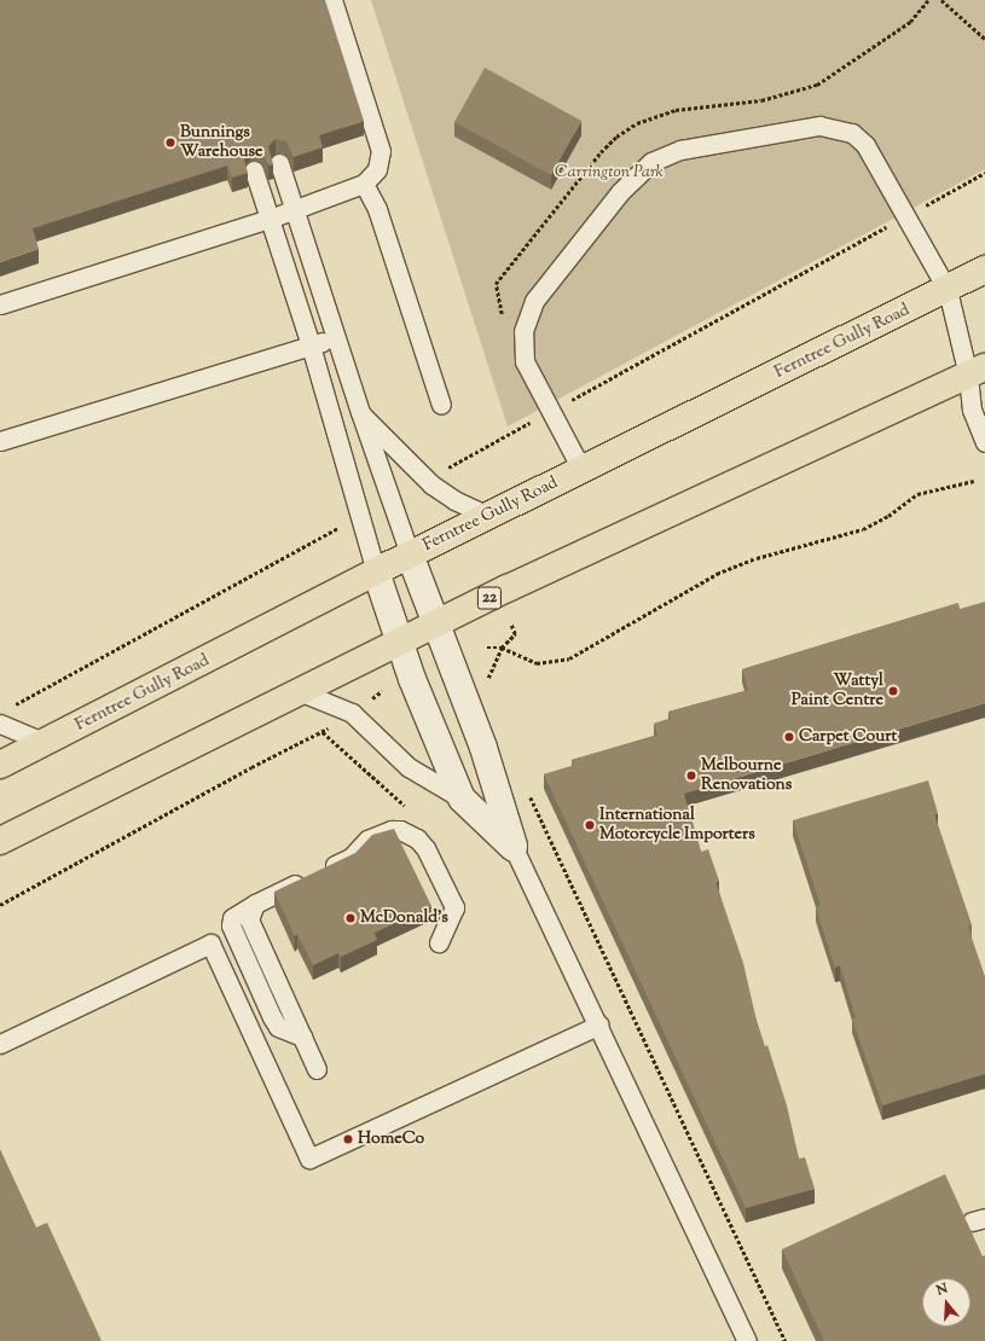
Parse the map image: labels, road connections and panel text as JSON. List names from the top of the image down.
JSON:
{
  "streets": {
    "main road": ["Ferntree Gully Road", "22"]
  },
  "parks": ["Carrington Park"],
  "places": [
    "Bunnings Warehouse",
    "Wattyl Paint Centre",
    "Carpet Court",
    "Melbourne Renovations",
    "International Motorcycle Importers",
    "McDonald's",
    "HomeCo"
  ],
  "north": "top"
}
